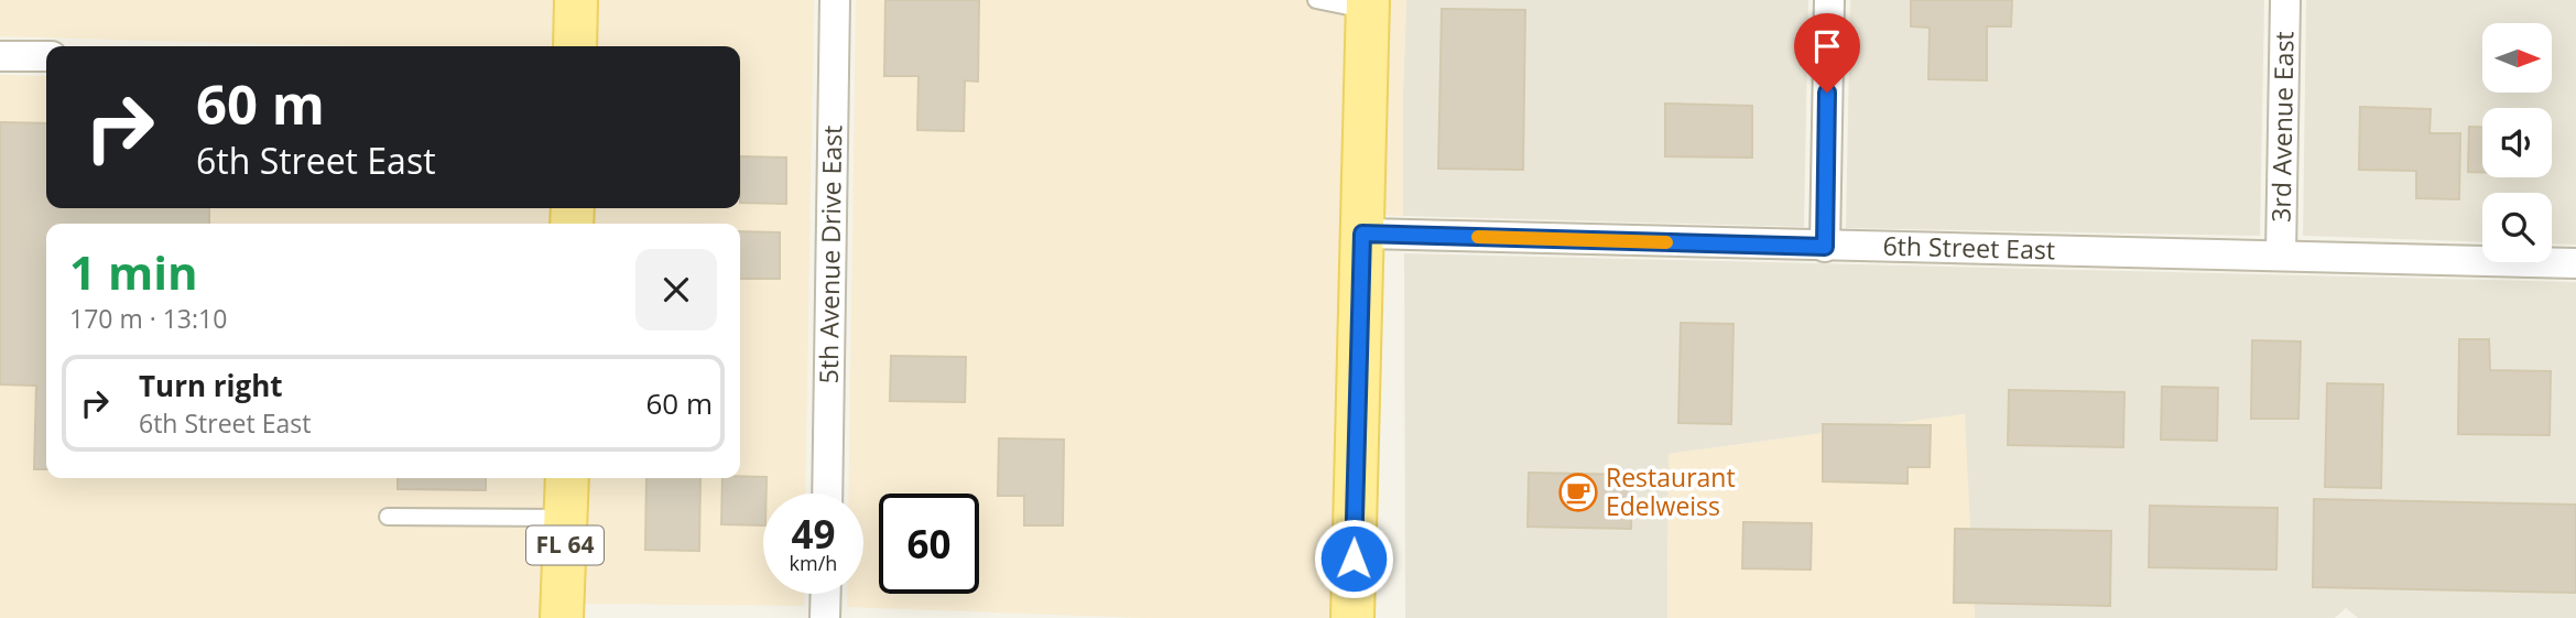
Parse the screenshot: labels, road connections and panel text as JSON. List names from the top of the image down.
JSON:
{
  "streets": {
    "main road": ["FL 64"],
    "street": ["3rd Avenue East", "6th Street East", "5th Avenue Drive East"]
  },
  "crossings": [
    ["3rd Avenue East", "6th Street East"]
  ],
  "places": {
    "cafe": ["Restaurant Edelweiss"]
  },
  "north": "right",
  "page": {
    "turn": ["60 m", "6th Street East"],
    "heading": ["1 min", "170 m · 13:10"],
    "list": [
      {
        "name": "Turn right",
        "note": "6th Street East",
        "value": "60 m"
      }
    ],
    "speed": "49 km/h",
    "limit": "60"
  }
}
